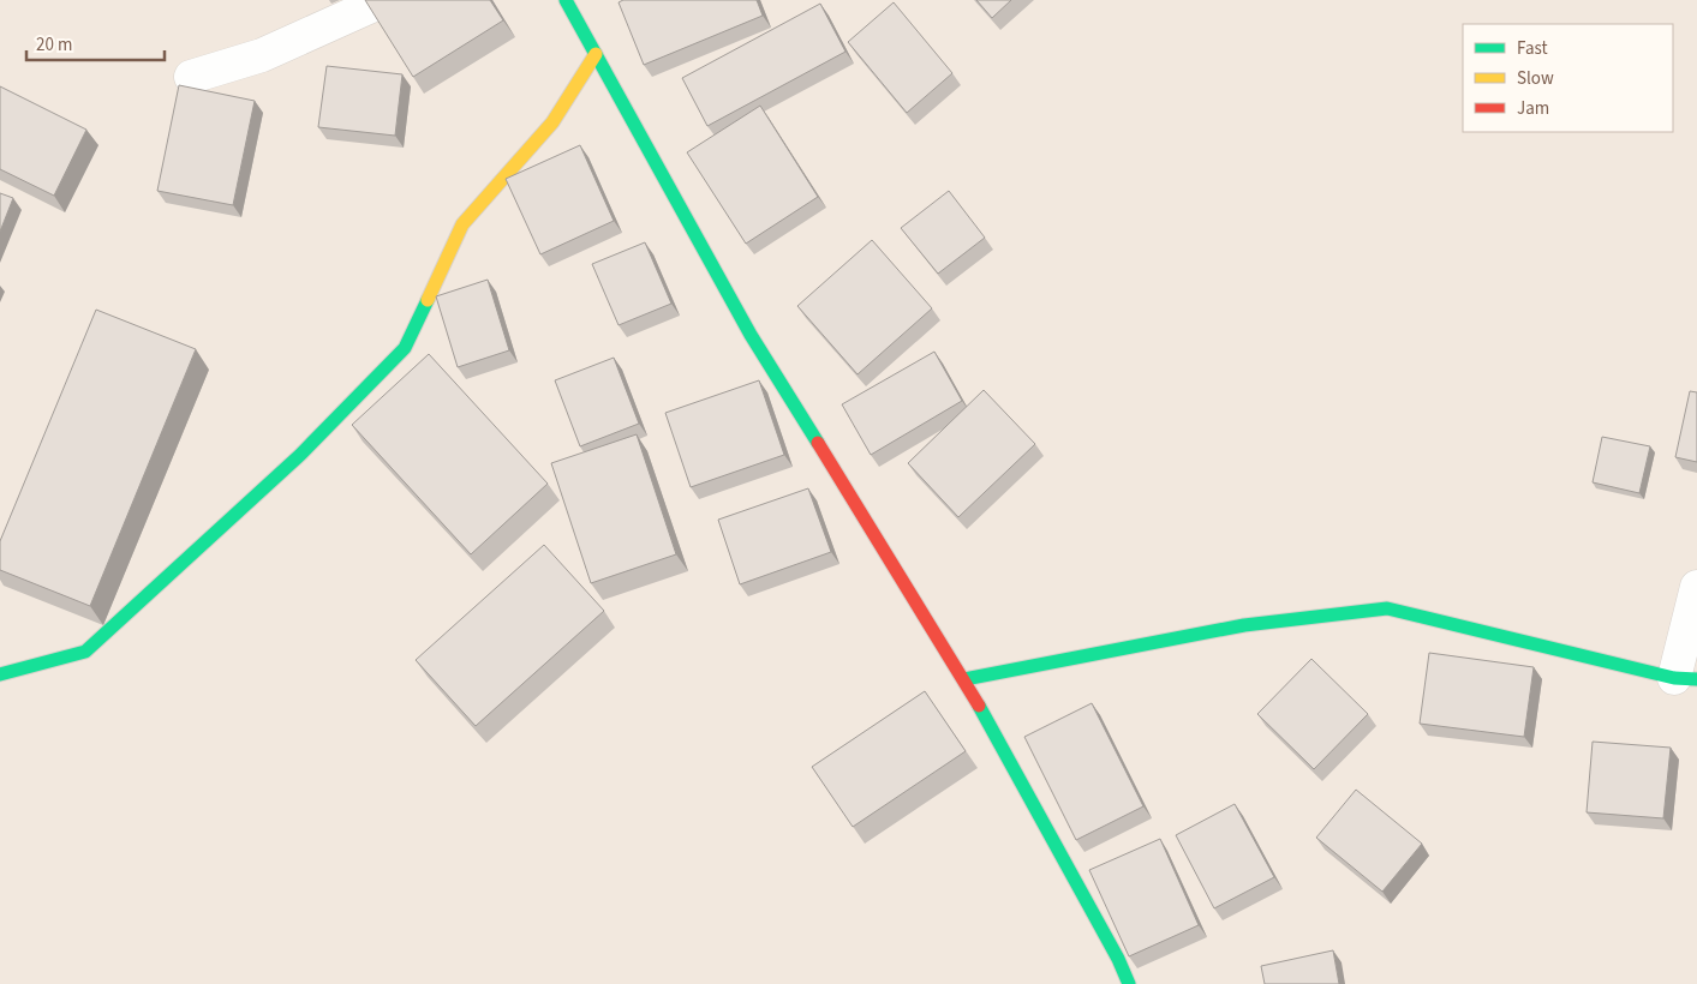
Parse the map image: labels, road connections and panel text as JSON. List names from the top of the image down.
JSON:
{
  "legend": ["Fast", "Slow", "Jam"],
  "scale_bar": "20 m"
}
